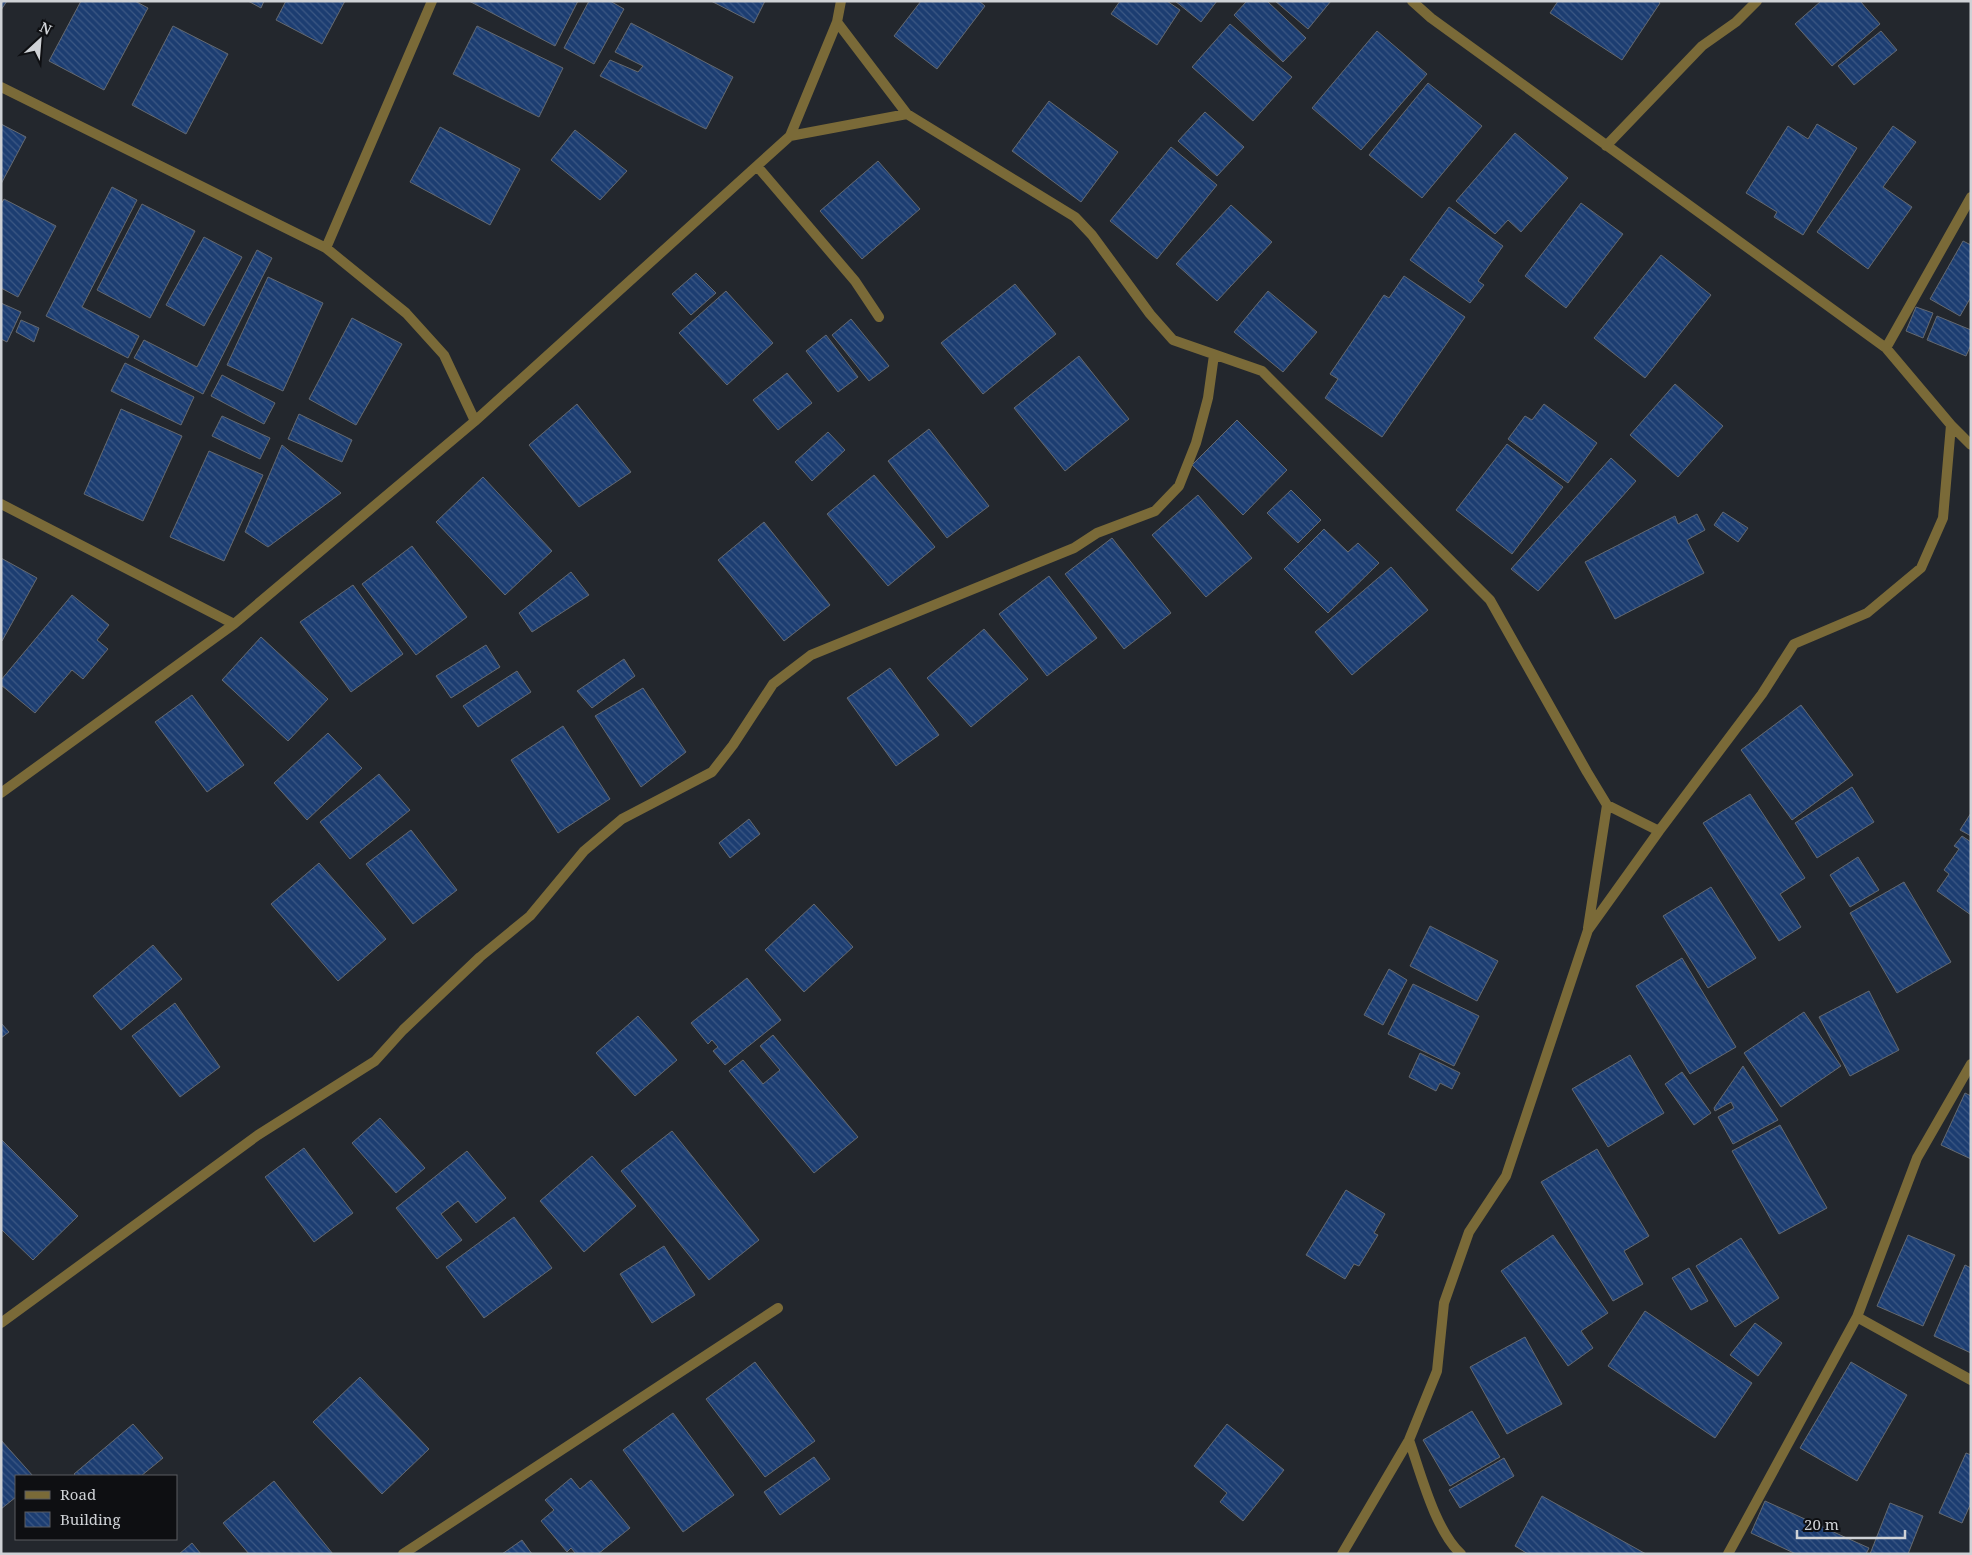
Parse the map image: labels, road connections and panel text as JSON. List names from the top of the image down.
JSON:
{
  "legend": ["Road", "Building"],
  "scale_bar": "20 m",
  "north": "top right"
}
